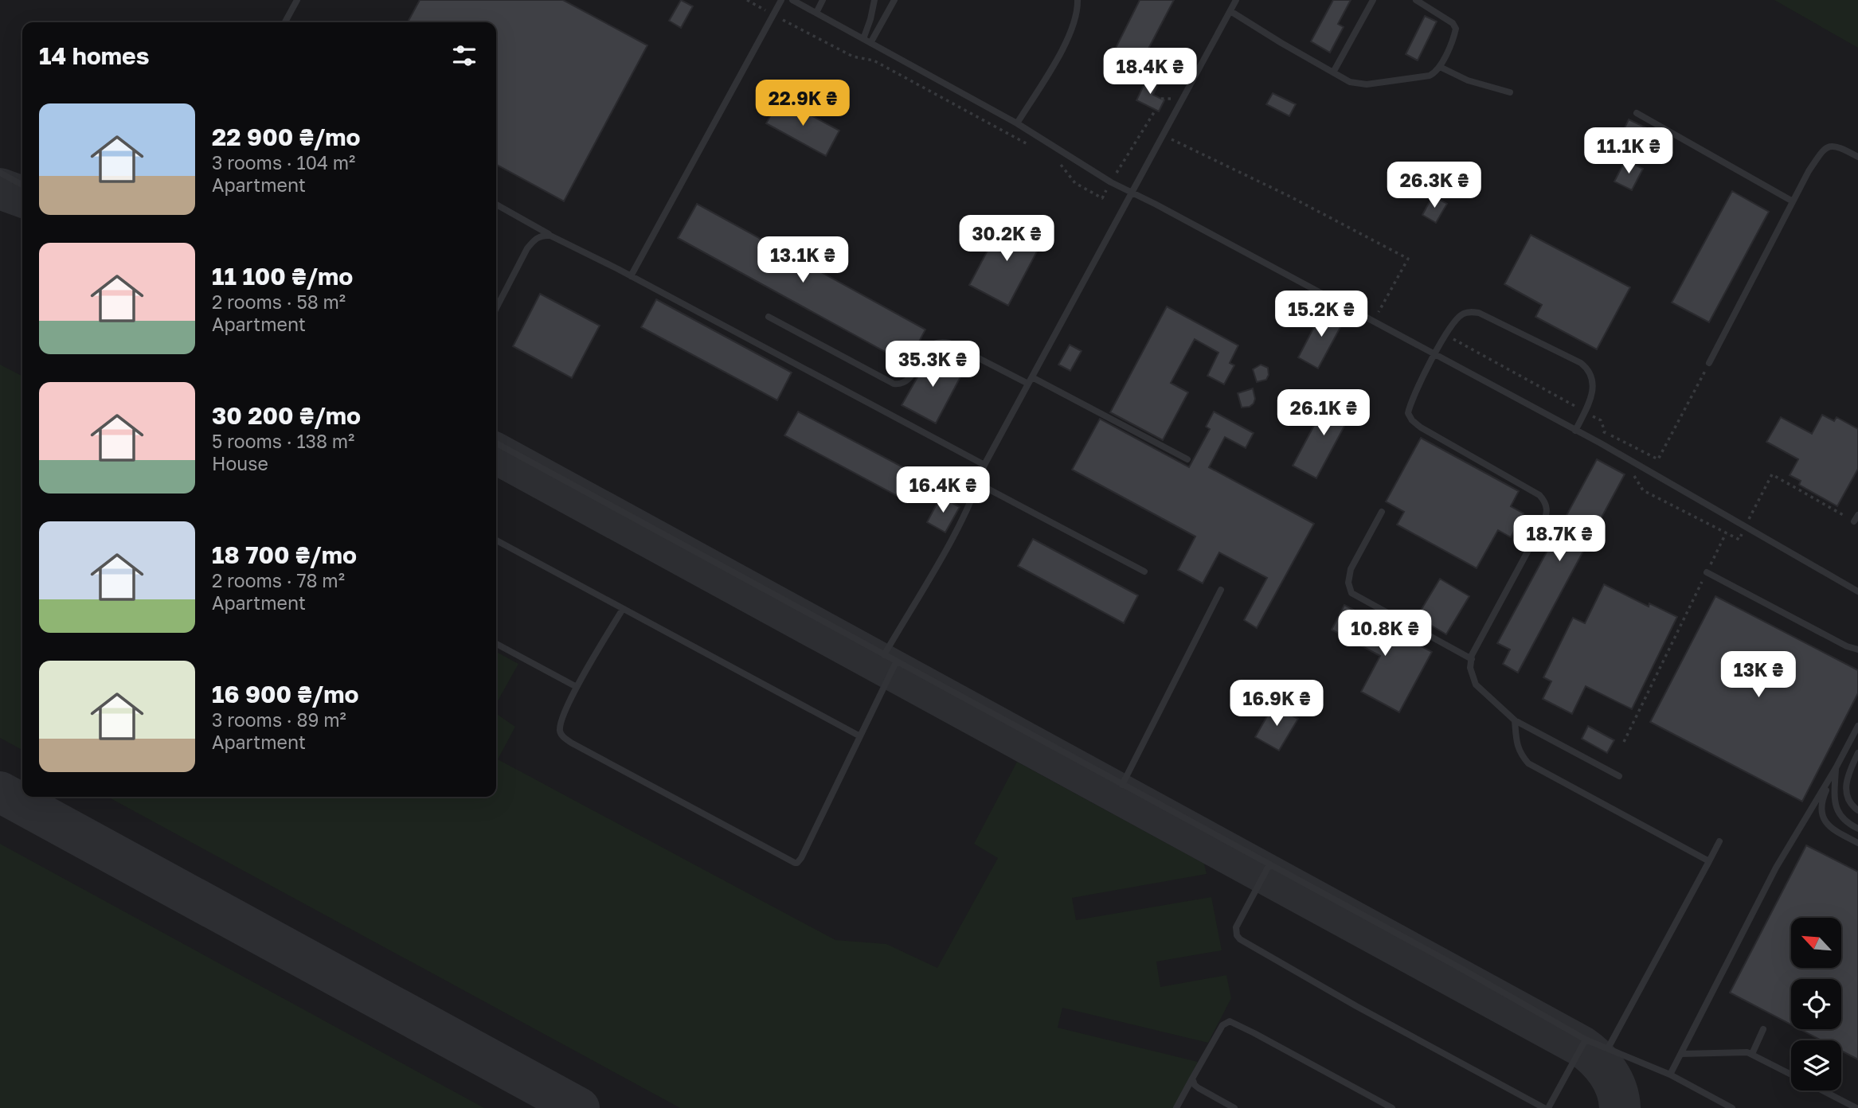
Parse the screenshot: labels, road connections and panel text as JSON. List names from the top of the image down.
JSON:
{
  "north": "top left",
  "page": {
    "heading": "14 homes",
    "price": [
      "18.4K ₴",
      "22.9K ₴",
      "11.1K ₴",
      "26.3K ₴",
      "30.2K ₴",
      "13.1K ₴",
      "15.2K ₴",
      "35.3K ₴",
      "26.1K ₴",
      "16.4K ₴",
      "18.7K ₴",
      "10.8K ₴",
      "13K ₴",
      "16.9K ₴"
    ],
    "list": [
      {
        "name": "22 900 ₴/mo",
        "note": "3 rooms · 104 m² · Apartment"
      },
      {
        "name": "11 100 ₴/mo",
        "note": "2 rooms · 58 m² · Apartment"
      },
      {
        "name": "30 200 ₴/mo",
        "note": "5 rooms · 138 m² · House"
      },
      {
        "name": "18 700 ₴/mo",
        "note": "2 rooms · 78 m² · Apartment"
      },
      {
        "name": "16 900 ₴/mo",
        "note": "3 rooms · 89 m² · Apartment"
      }
    ]
  }
}
